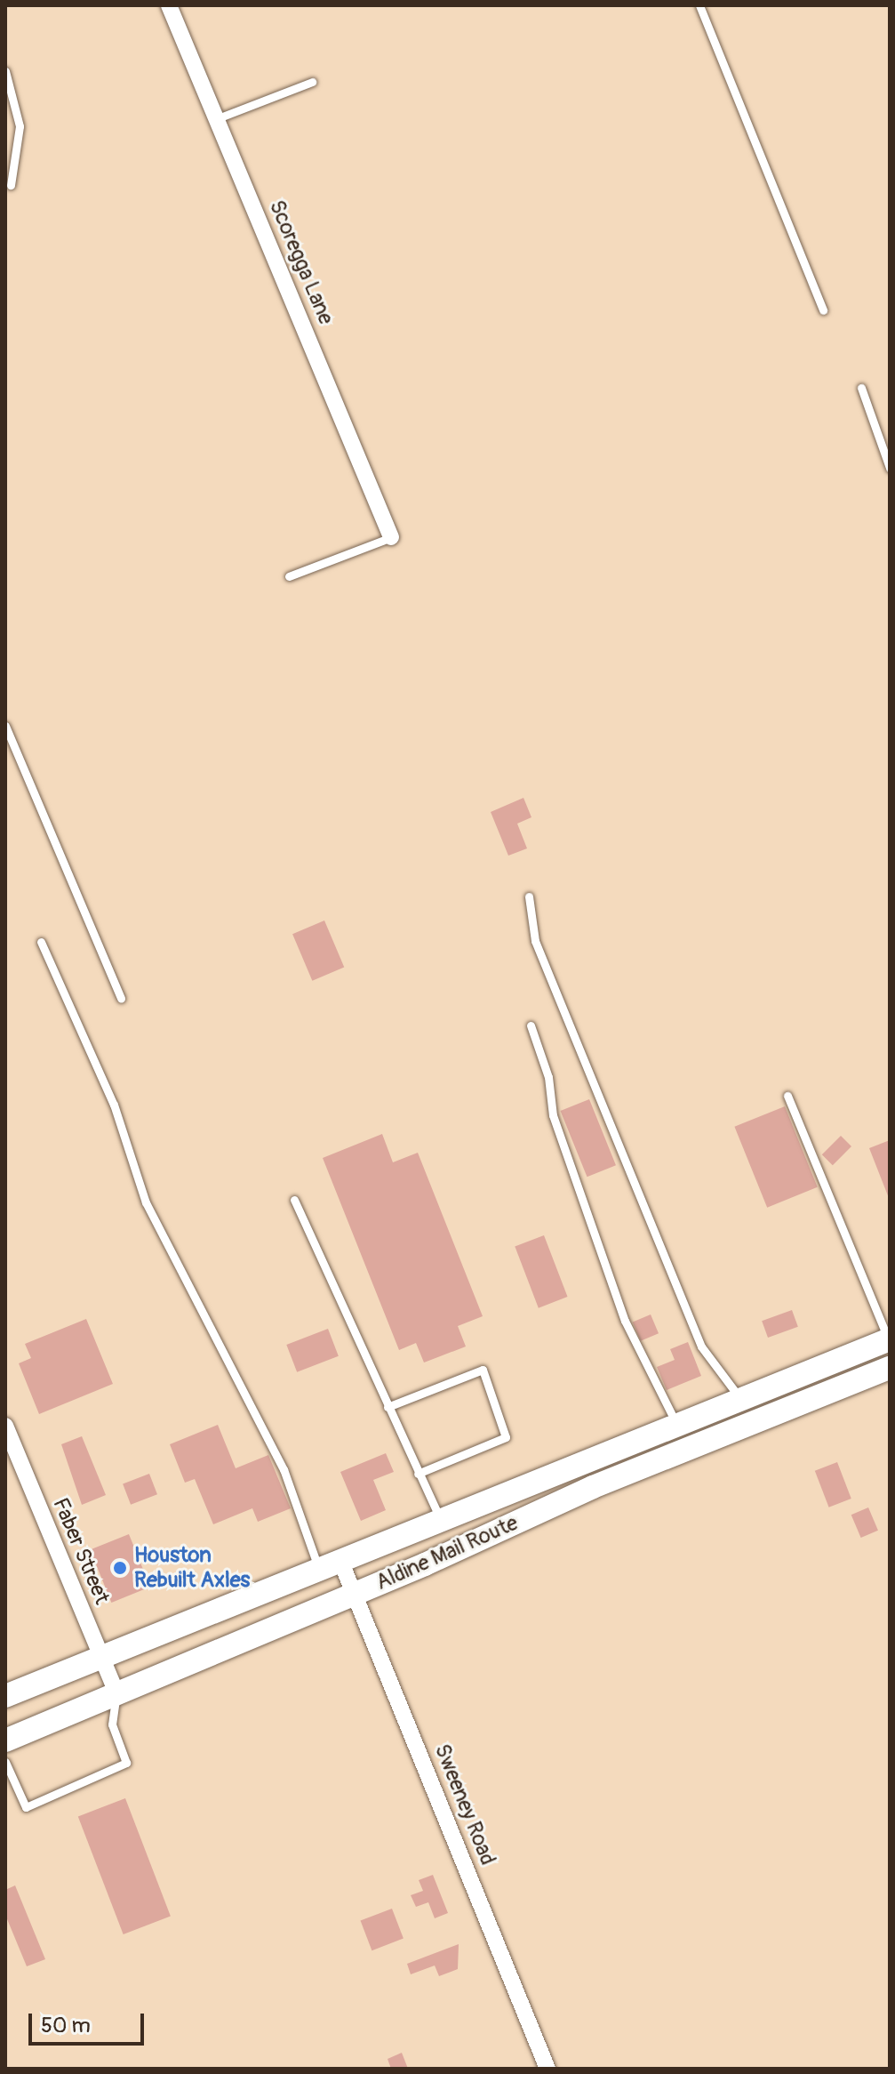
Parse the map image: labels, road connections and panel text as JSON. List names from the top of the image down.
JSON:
{
  "streets": {
    "main road": ["Aldine Mail Route"],
    "street": ["Scoregga Lane", "Faber Street", "Sweeney Road"]
  },
  "crossings": [
    ["Faber Street", "Aldine Mail Route"],
    ["Aldine Mail Route", "Sweeney Road"]
  ],
  "places": ["Houston Rebuilt Axles"],
  "scale_bar": "50 m"
}
